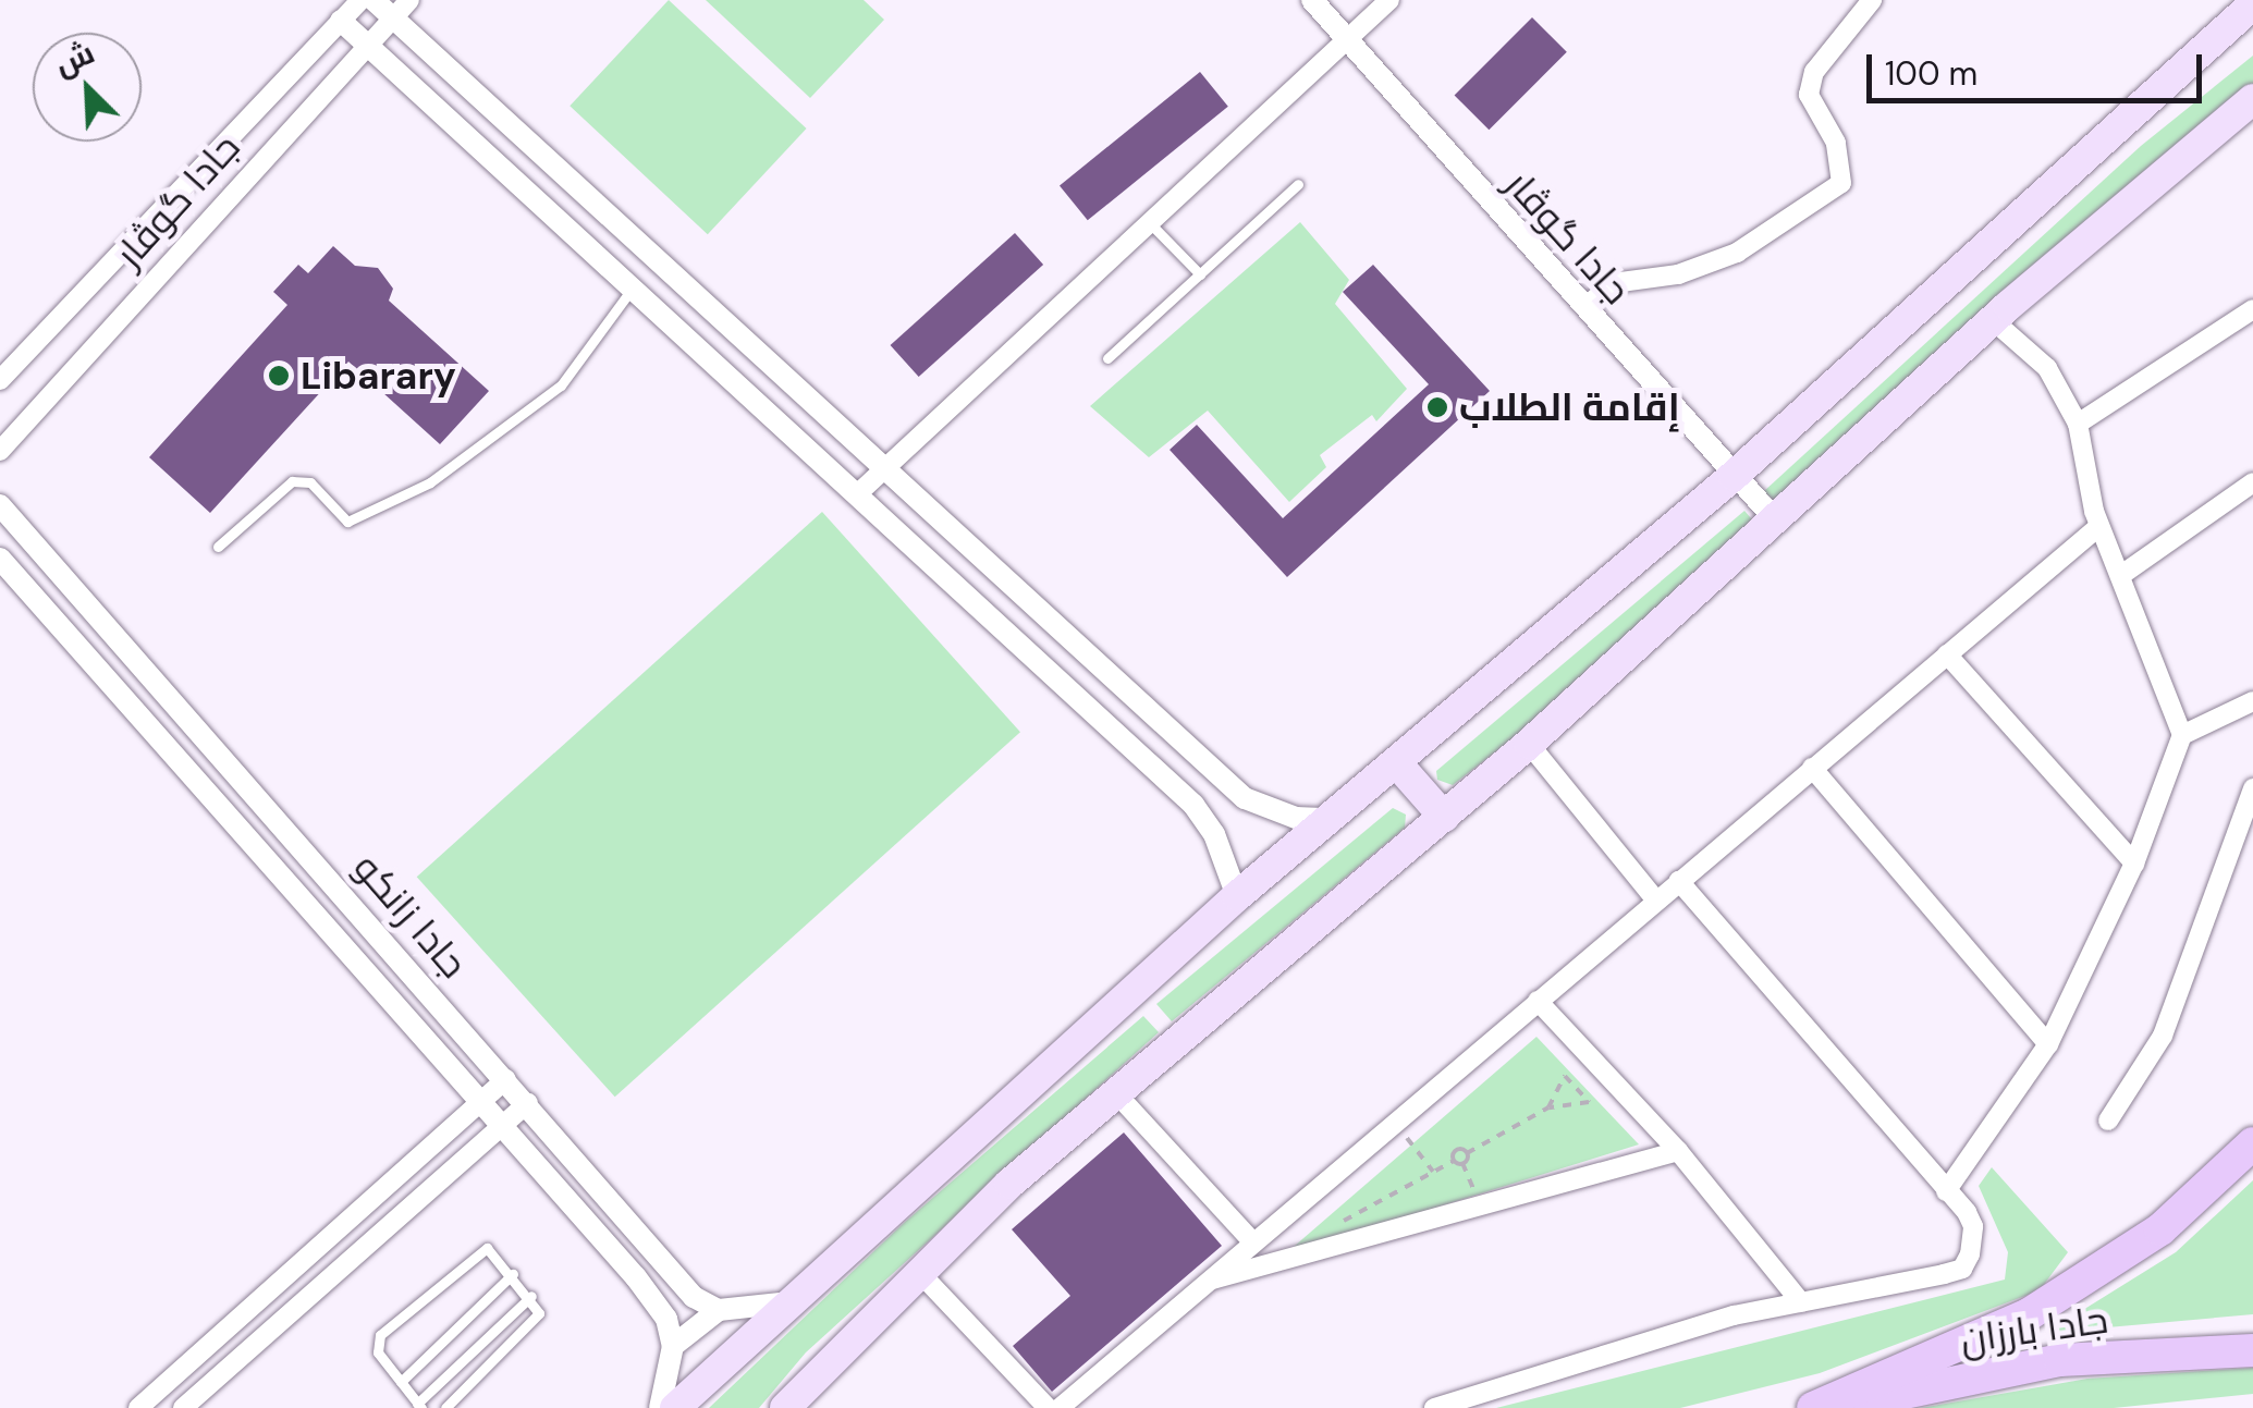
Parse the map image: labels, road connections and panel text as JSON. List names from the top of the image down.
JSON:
{
  "streets": {
    "highway": ["جادا بارزان"],
    "street": ["جادا گوڤار", "جادا زانکو"]
  },
  "places": ["Libarary", "إقامة الطلاب"],
  "scale_bar": "100 m",
  "north": "top left"
}
